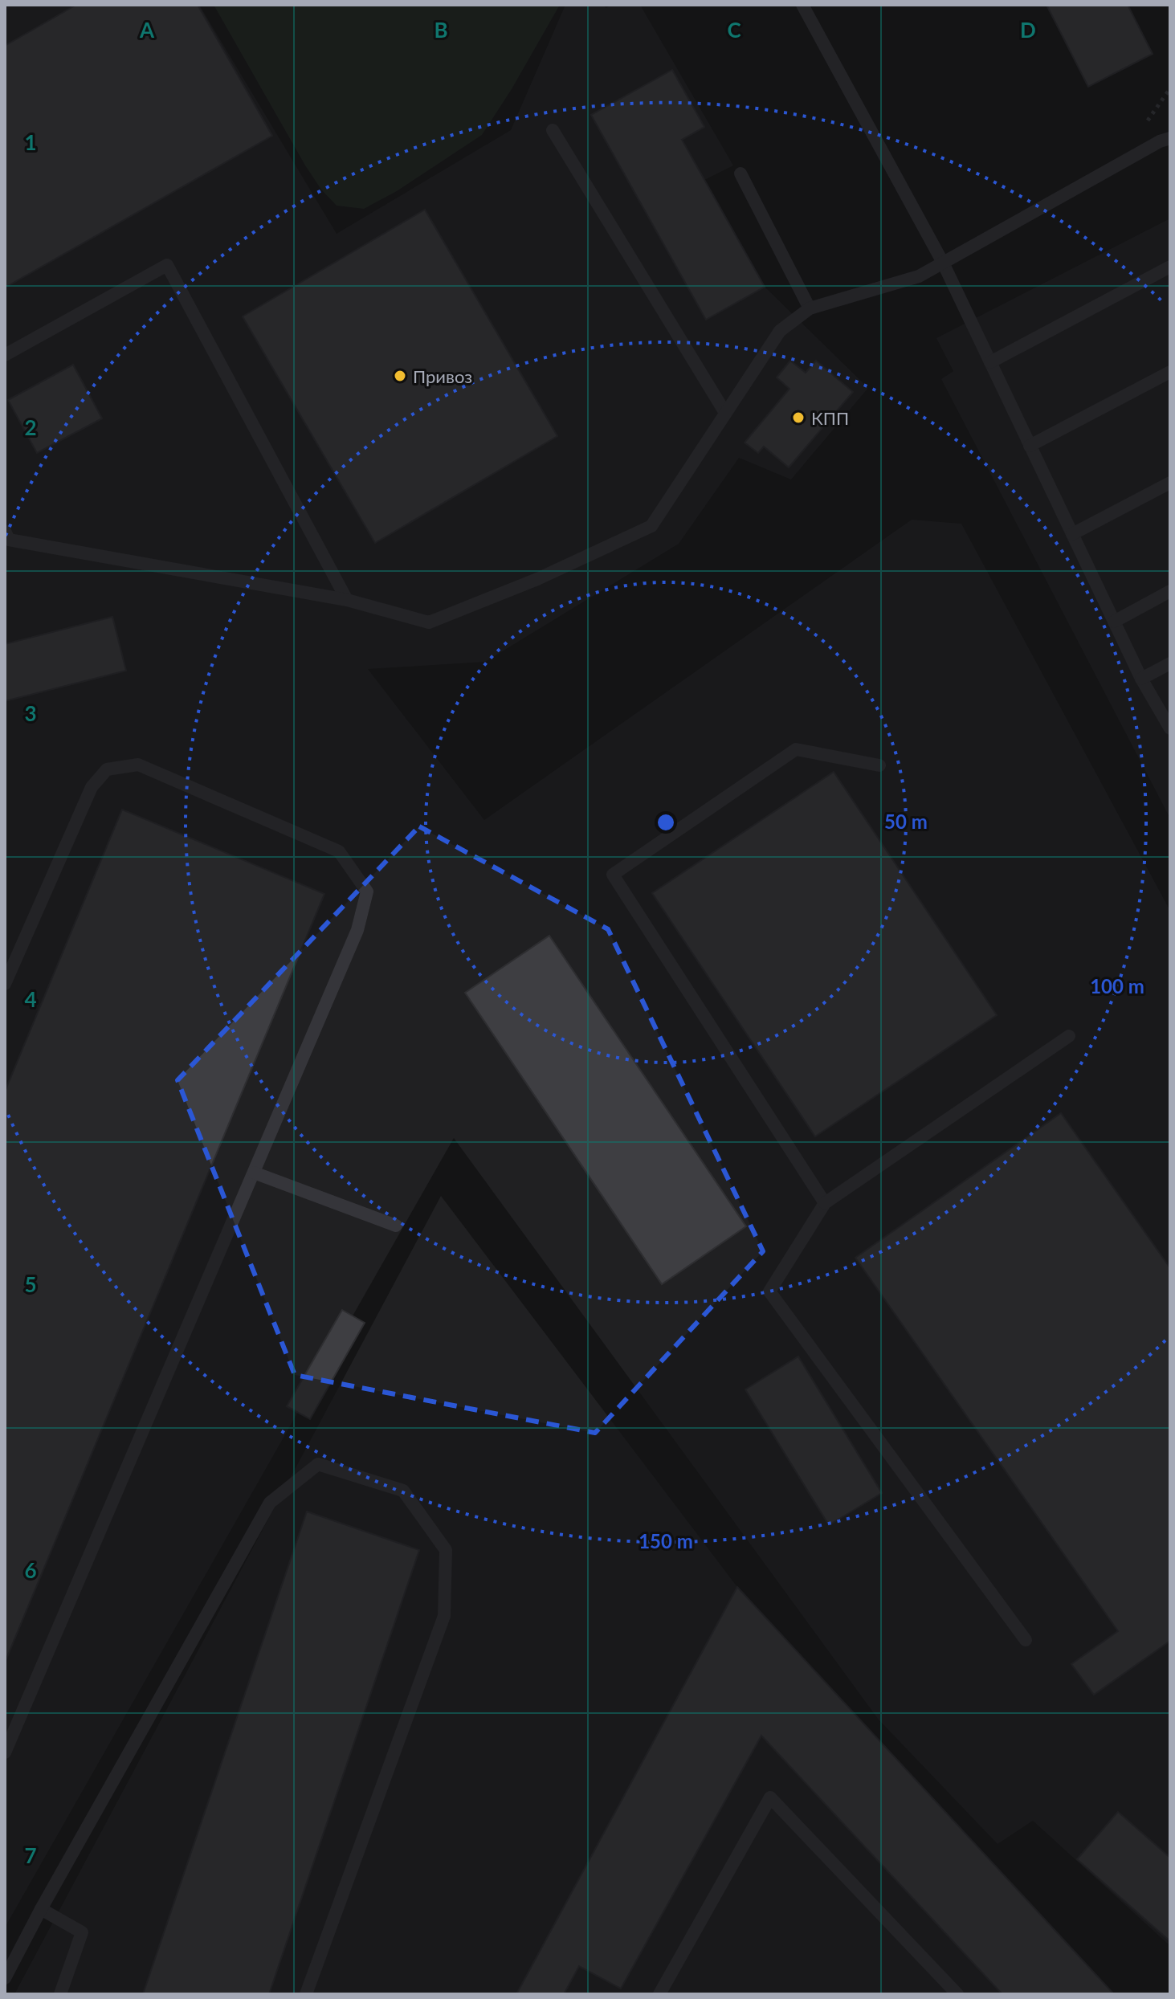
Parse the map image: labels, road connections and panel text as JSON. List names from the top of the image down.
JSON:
{
  "places": ["Привоз", "КПП"],
  "grid": {
    "columns": [
      "A",
      "B",
      "C",
      "D"
    ],
    "rows": [
      "1",
      "2",
      "3",
      "4",
      "5",
      "6",
      "7"
    ]
  },
  "rings": ["50 m", "100 m", "150 m"]
}
